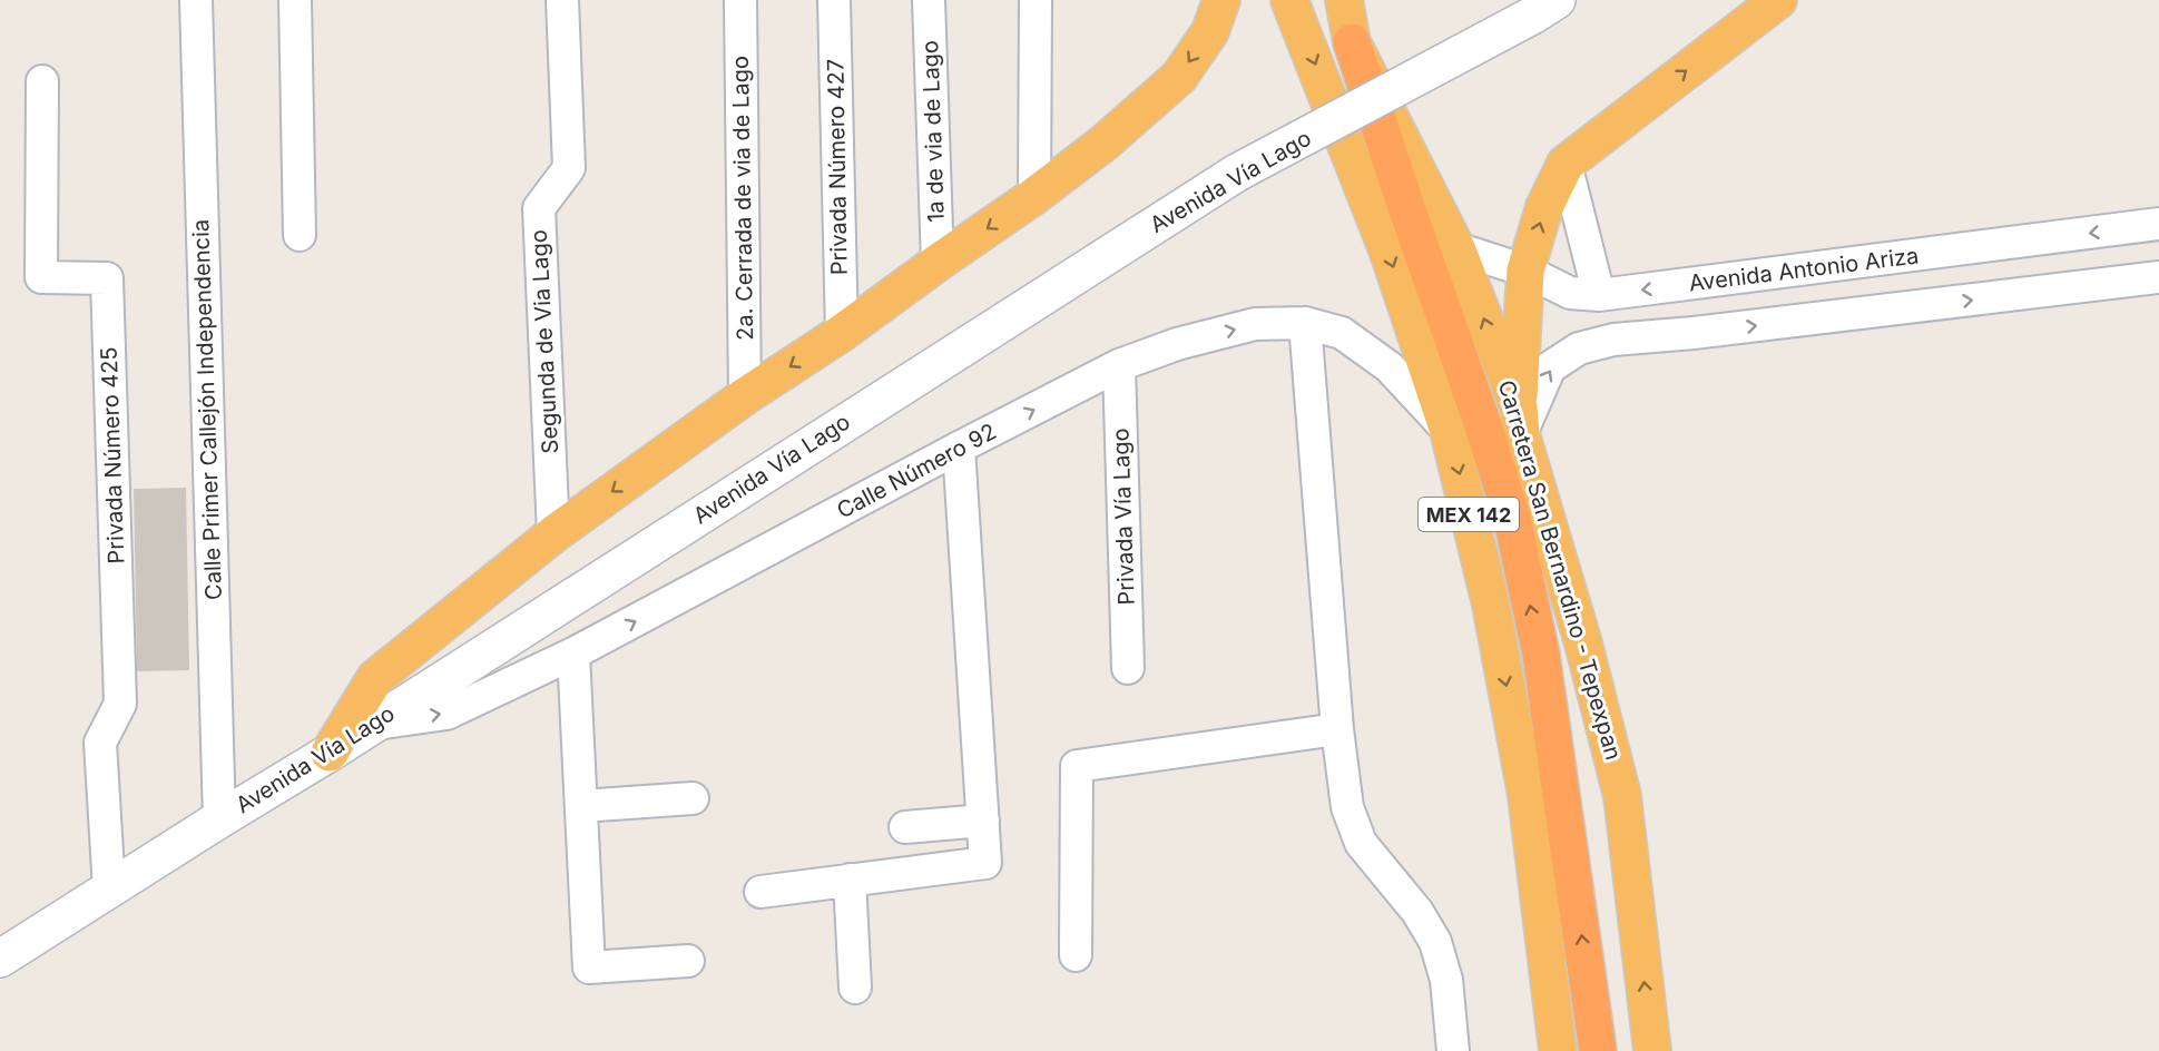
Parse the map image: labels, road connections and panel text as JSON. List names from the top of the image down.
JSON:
{
  "streets": {
    "highway": ["MEX 142", "Carretera San Bernardino - Tepexpan"],
    "main road": ["Avenida Vía Lago"],
    "street": [
      "1a de via de Lago",
      "Privada Número 427",
      "2a. Cerrada de via de Lago",
      "Avenida Antonio Ariza",
      "Segunda de Via Lago",
      "Calle Primer Callejón Independencia",
      "Privada Número 425",
      "Calle Número 92",
      "Privada Vía Lago"
    ]
  },
  "crossings": [
    ["Avenida Vía Lago", "Calle Primer Callejón Independencia"],
    ["Avenida Vía Lago", "Privada Número 425"],
    ["Avenida Vía Lago", "Calle Número 92"],
    ["Avenida Antonio Ariza", "Carretera San Bernardino - Tepexpan"],
    ["Calle Número 92", "MEX 142"],
    ["Calle Número 92", "Privada Vía Lago"]
  ],
  "one_way": ["Calle Número 92"]
}
